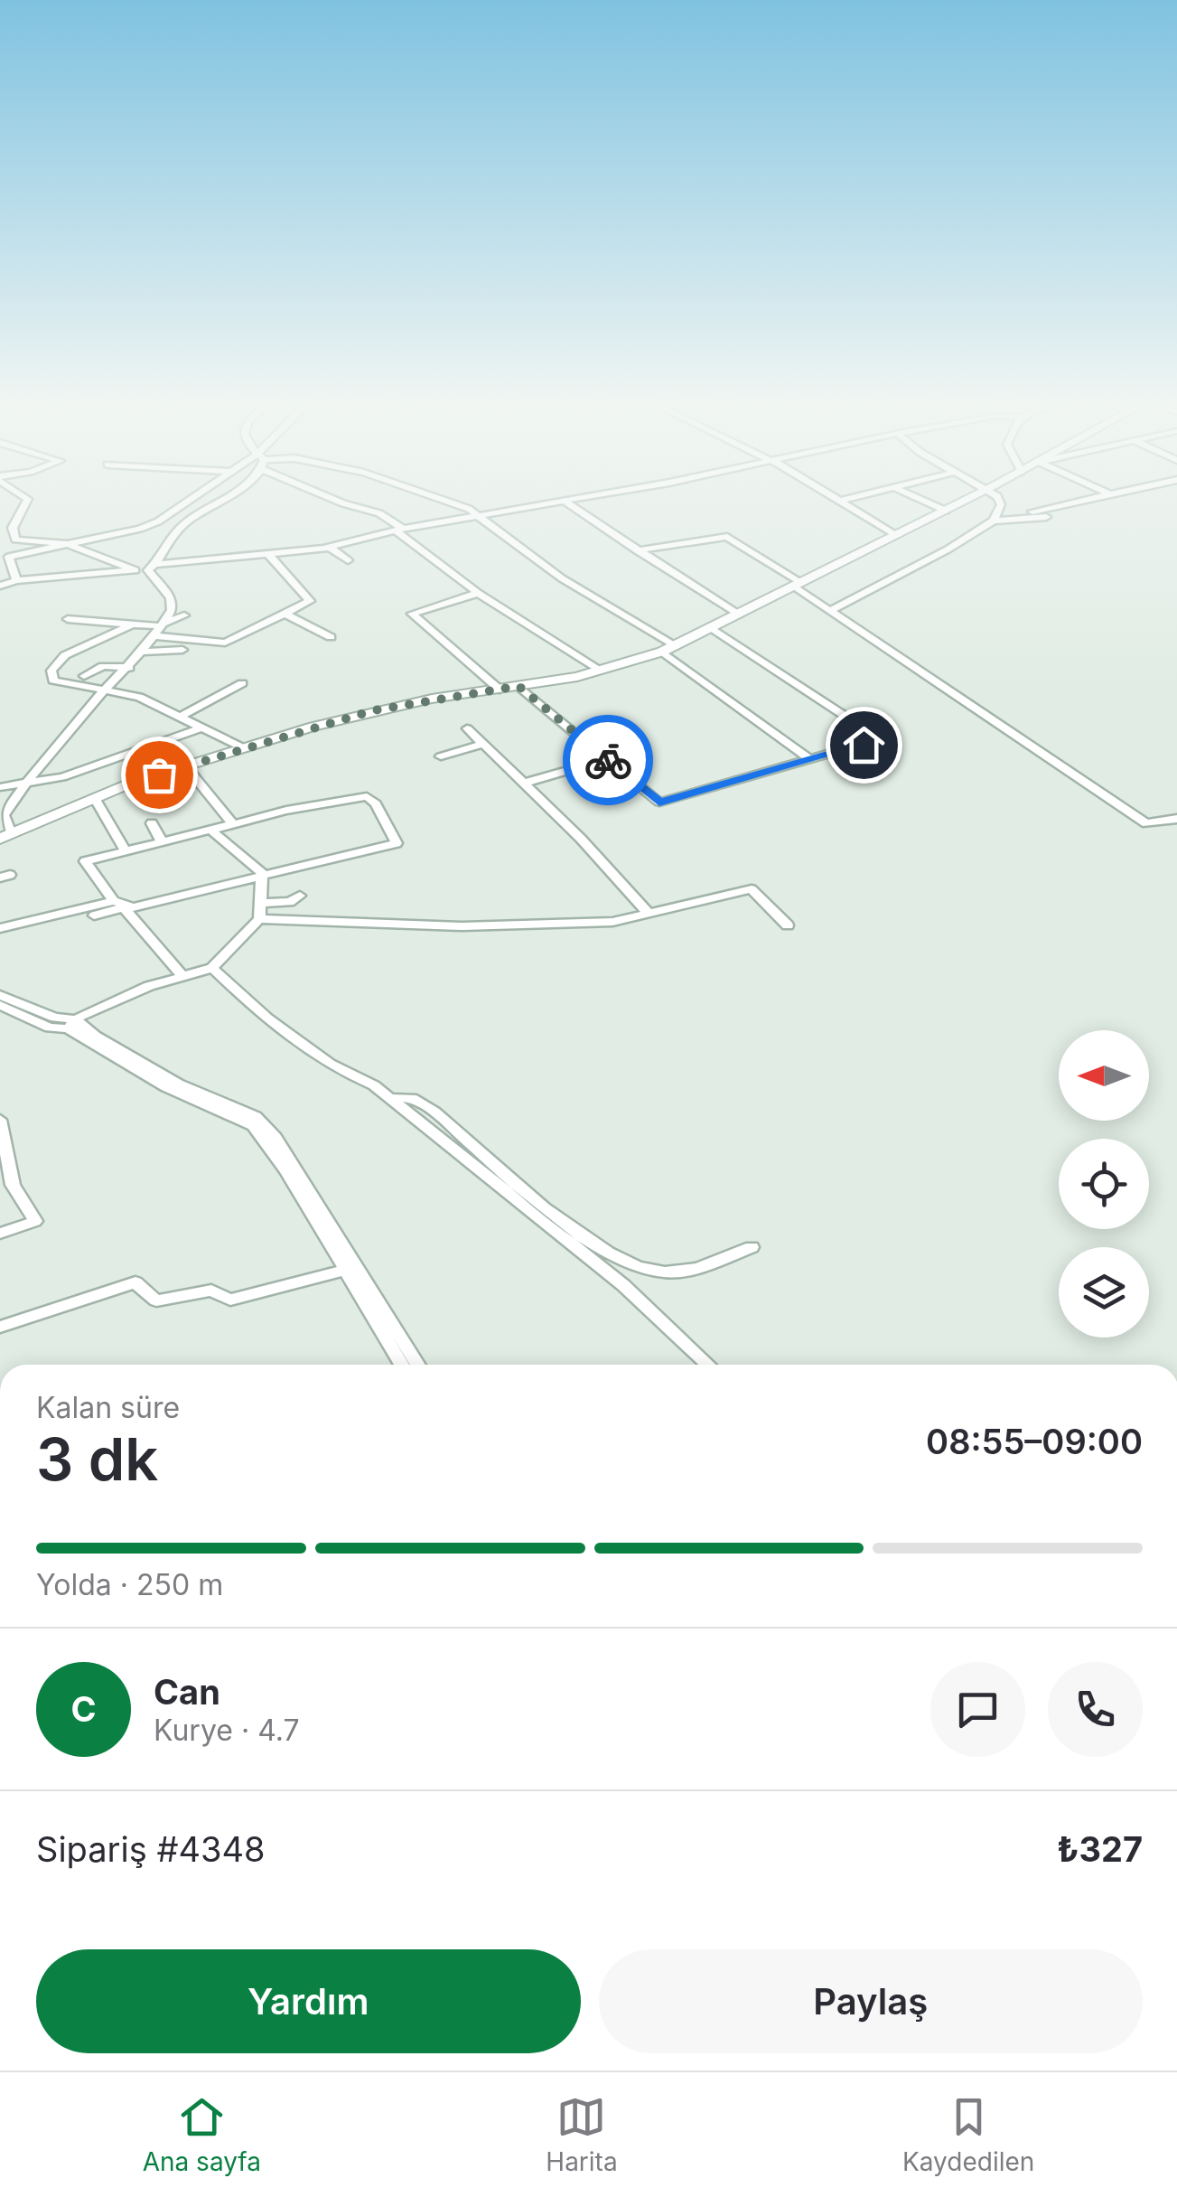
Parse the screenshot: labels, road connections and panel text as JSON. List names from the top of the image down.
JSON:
{
  "north": "left",
  "page": {
    "heading": ["3 dk", "Kalan süre", "08:55–09:00"],
    "panel": [
      "Can",
      "Kurye · 4.7",
      "Sipariş #4348",
      "₺327"
    ],
    "bar": "Yolda · 250 m",
    "round": "C",
    "buttons": ["Yardım", "Paylaş"],
    "tabs": ["Ana sayfa", "Harita", "Kaydedilen"]
  }
}
